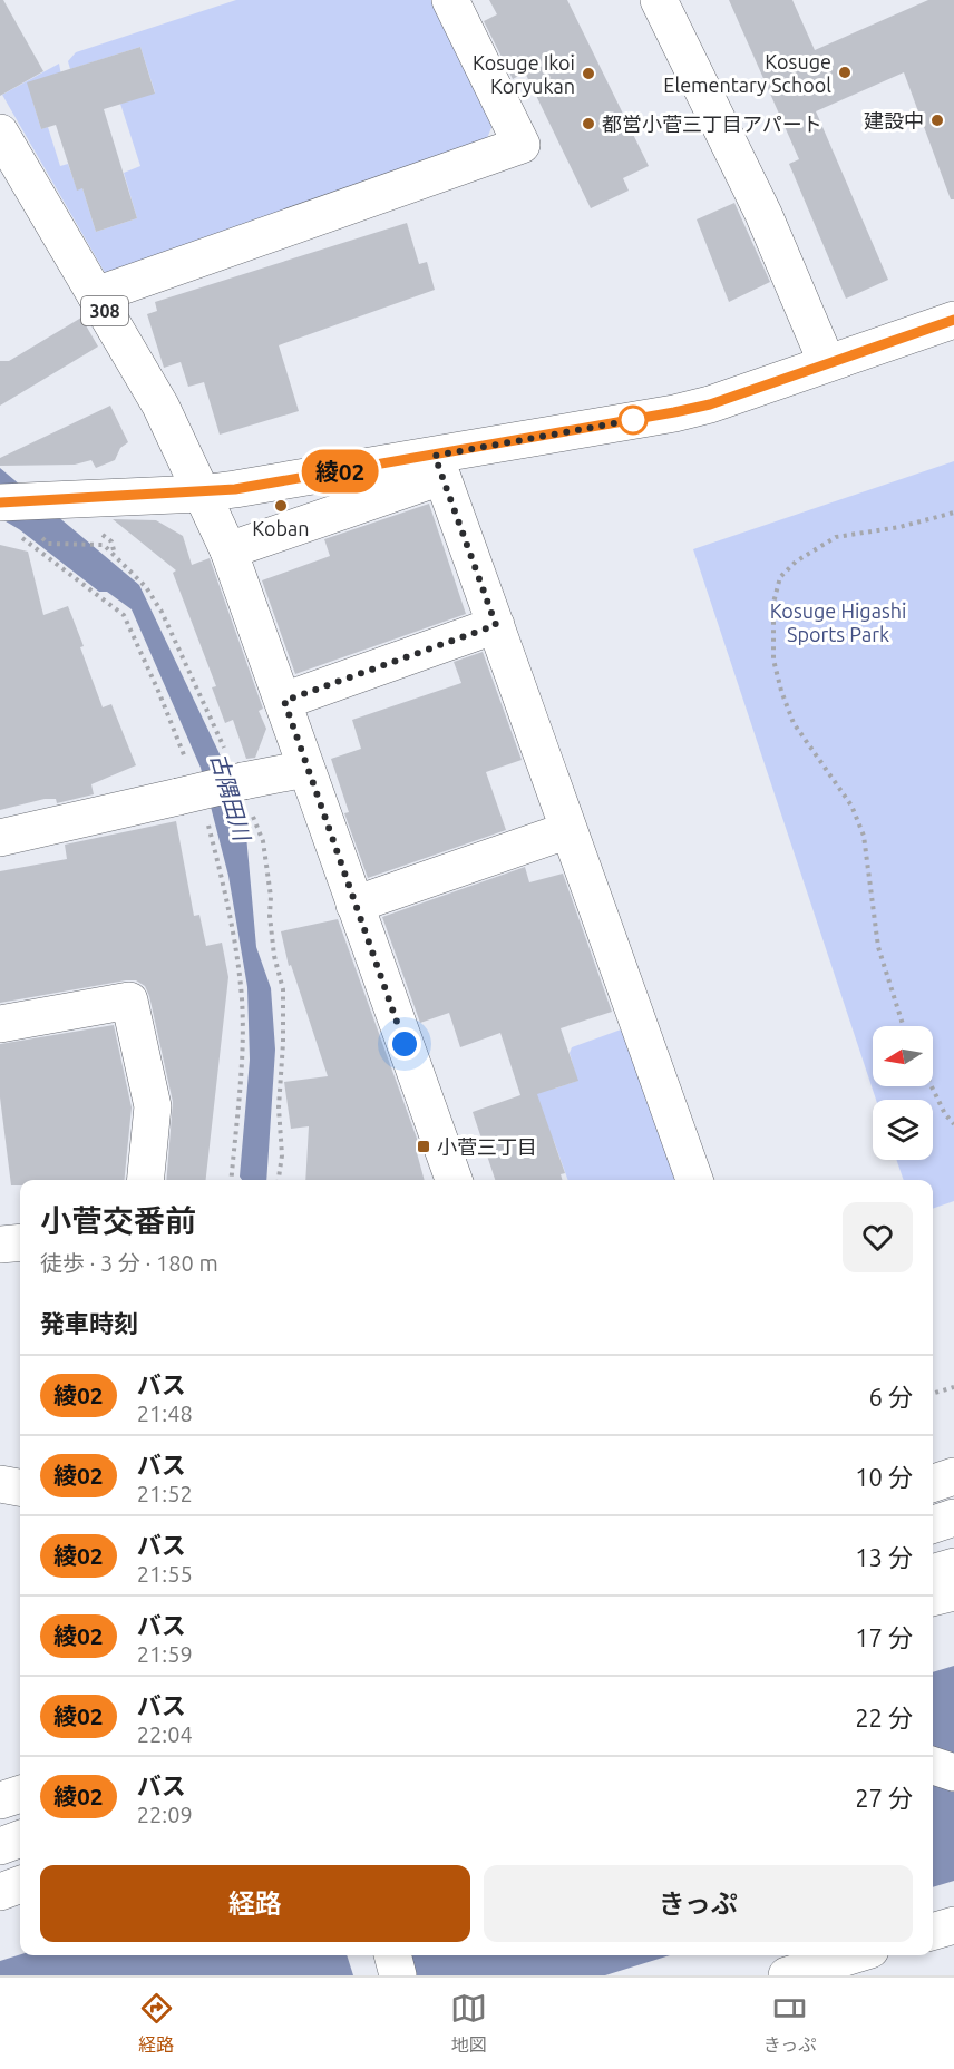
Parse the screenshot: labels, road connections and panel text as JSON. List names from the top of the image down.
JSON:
{
  "streets": {
    "main road": ["308"]
  },
  "water": ["古隅田川"],
  "parks": ["Kosuge Higashi Sports Park"],
  "places": {
    "other": [
      "Kosuge Elementary School",
      "Kosuge Ikoi Koryukan",
      "建設中",
      "都営小菅三丁目アパート",
      "Koban"
    ],
    "transit": ["小菅三丁目"]
  },
  "lines": ["bus line 綾02"],
  "north": "left",
  "page": {
    "on_map": "綾02",
    "heading": [
      ["小菅交番前", "徒歩 · 3 分 · 180 m"],
      "発車時刻"
    ],
    "list": [
      {
        "mark": "綾02",
        "name": "バス",
        "note": "21:48",
        "value": "6 分"
      },
      {
        "mark": "綾02",
        "name": "バス",
        "note": "21:52",
        "value": "10 分"
      },
      {
        "mark": "綾02",
        "name": "バス",
        "note": "21:55",
        "value": "13 分"
      },
      {
        "mark": "綾02",
        "name": "バス",
        "note": "21:59",
        "value": "17 分"
      },
      {
        "mark": "綾02",
        "name": "バス",
        "note": "22:04",
        "value": "22 分"
      },
      {
        "mark": "綾02",
        "name": "バス",
        "note": "22:09",
        "value": "27 分"
      }
    ],
    "buttons": ["経路", "きっぷ"],
    "tabs": ["経路", "地図", "きっぷ"]
  }
}
